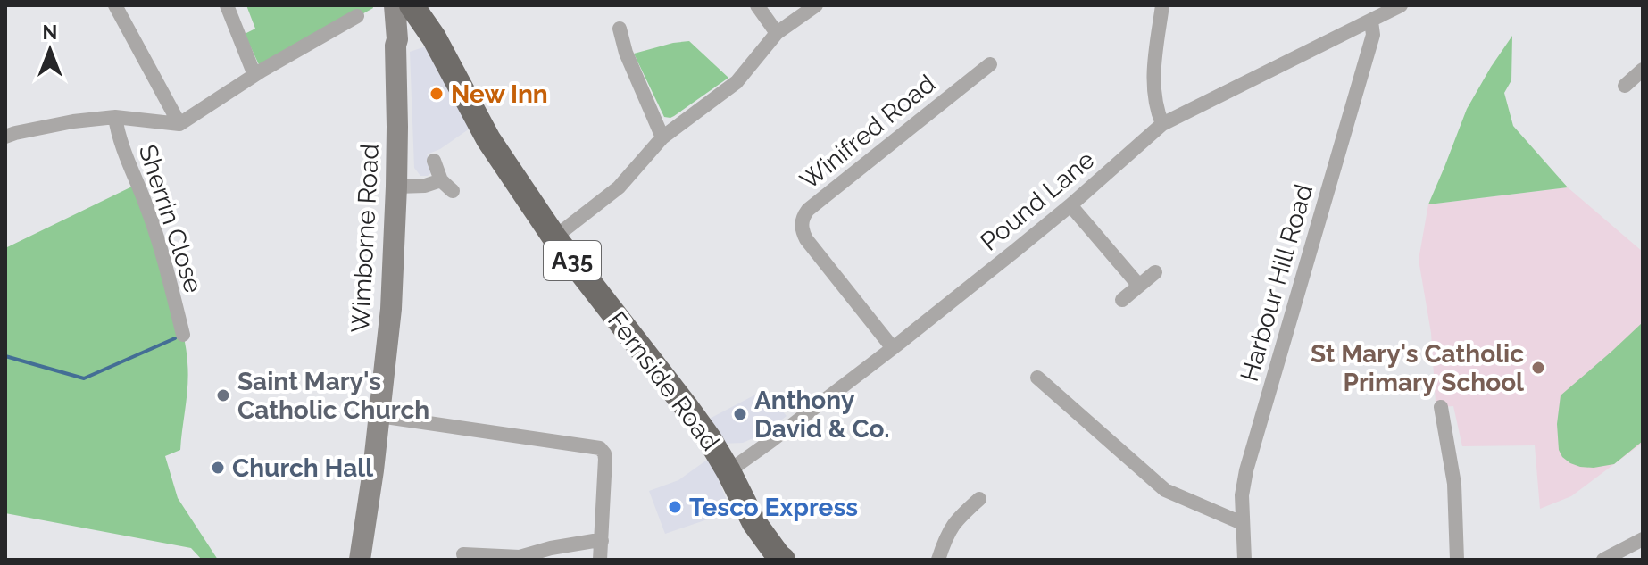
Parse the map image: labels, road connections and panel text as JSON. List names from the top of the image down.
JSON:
{
  "streets": {
    "highway": ["A35", "Fernside Road"],
    "main road": ["Wimborne Road"],
    "street": [
      "Winifred Road",
      "Pound Lane",
      "Sherrin Close",
      "Harbour Hill Road"
    ]
  },
  "crossings": [
    ["Winifred Road", "Pound Lane"],
    ["Pound Lane", "Harbour Hill Road"],
    ["Pound Lane", "Fernside Road"],
    ["Wimborne Road", "Fernside Road"]
  ],
  "places": [
    "New Inn",
    "St Mary's Catholic Primary School",
    "Saint Mary's Catholic Church",
    "Anthony David & Co.",
    "Church Hall",
    "Tesco Express"
  ],
  "north": "top"
}
